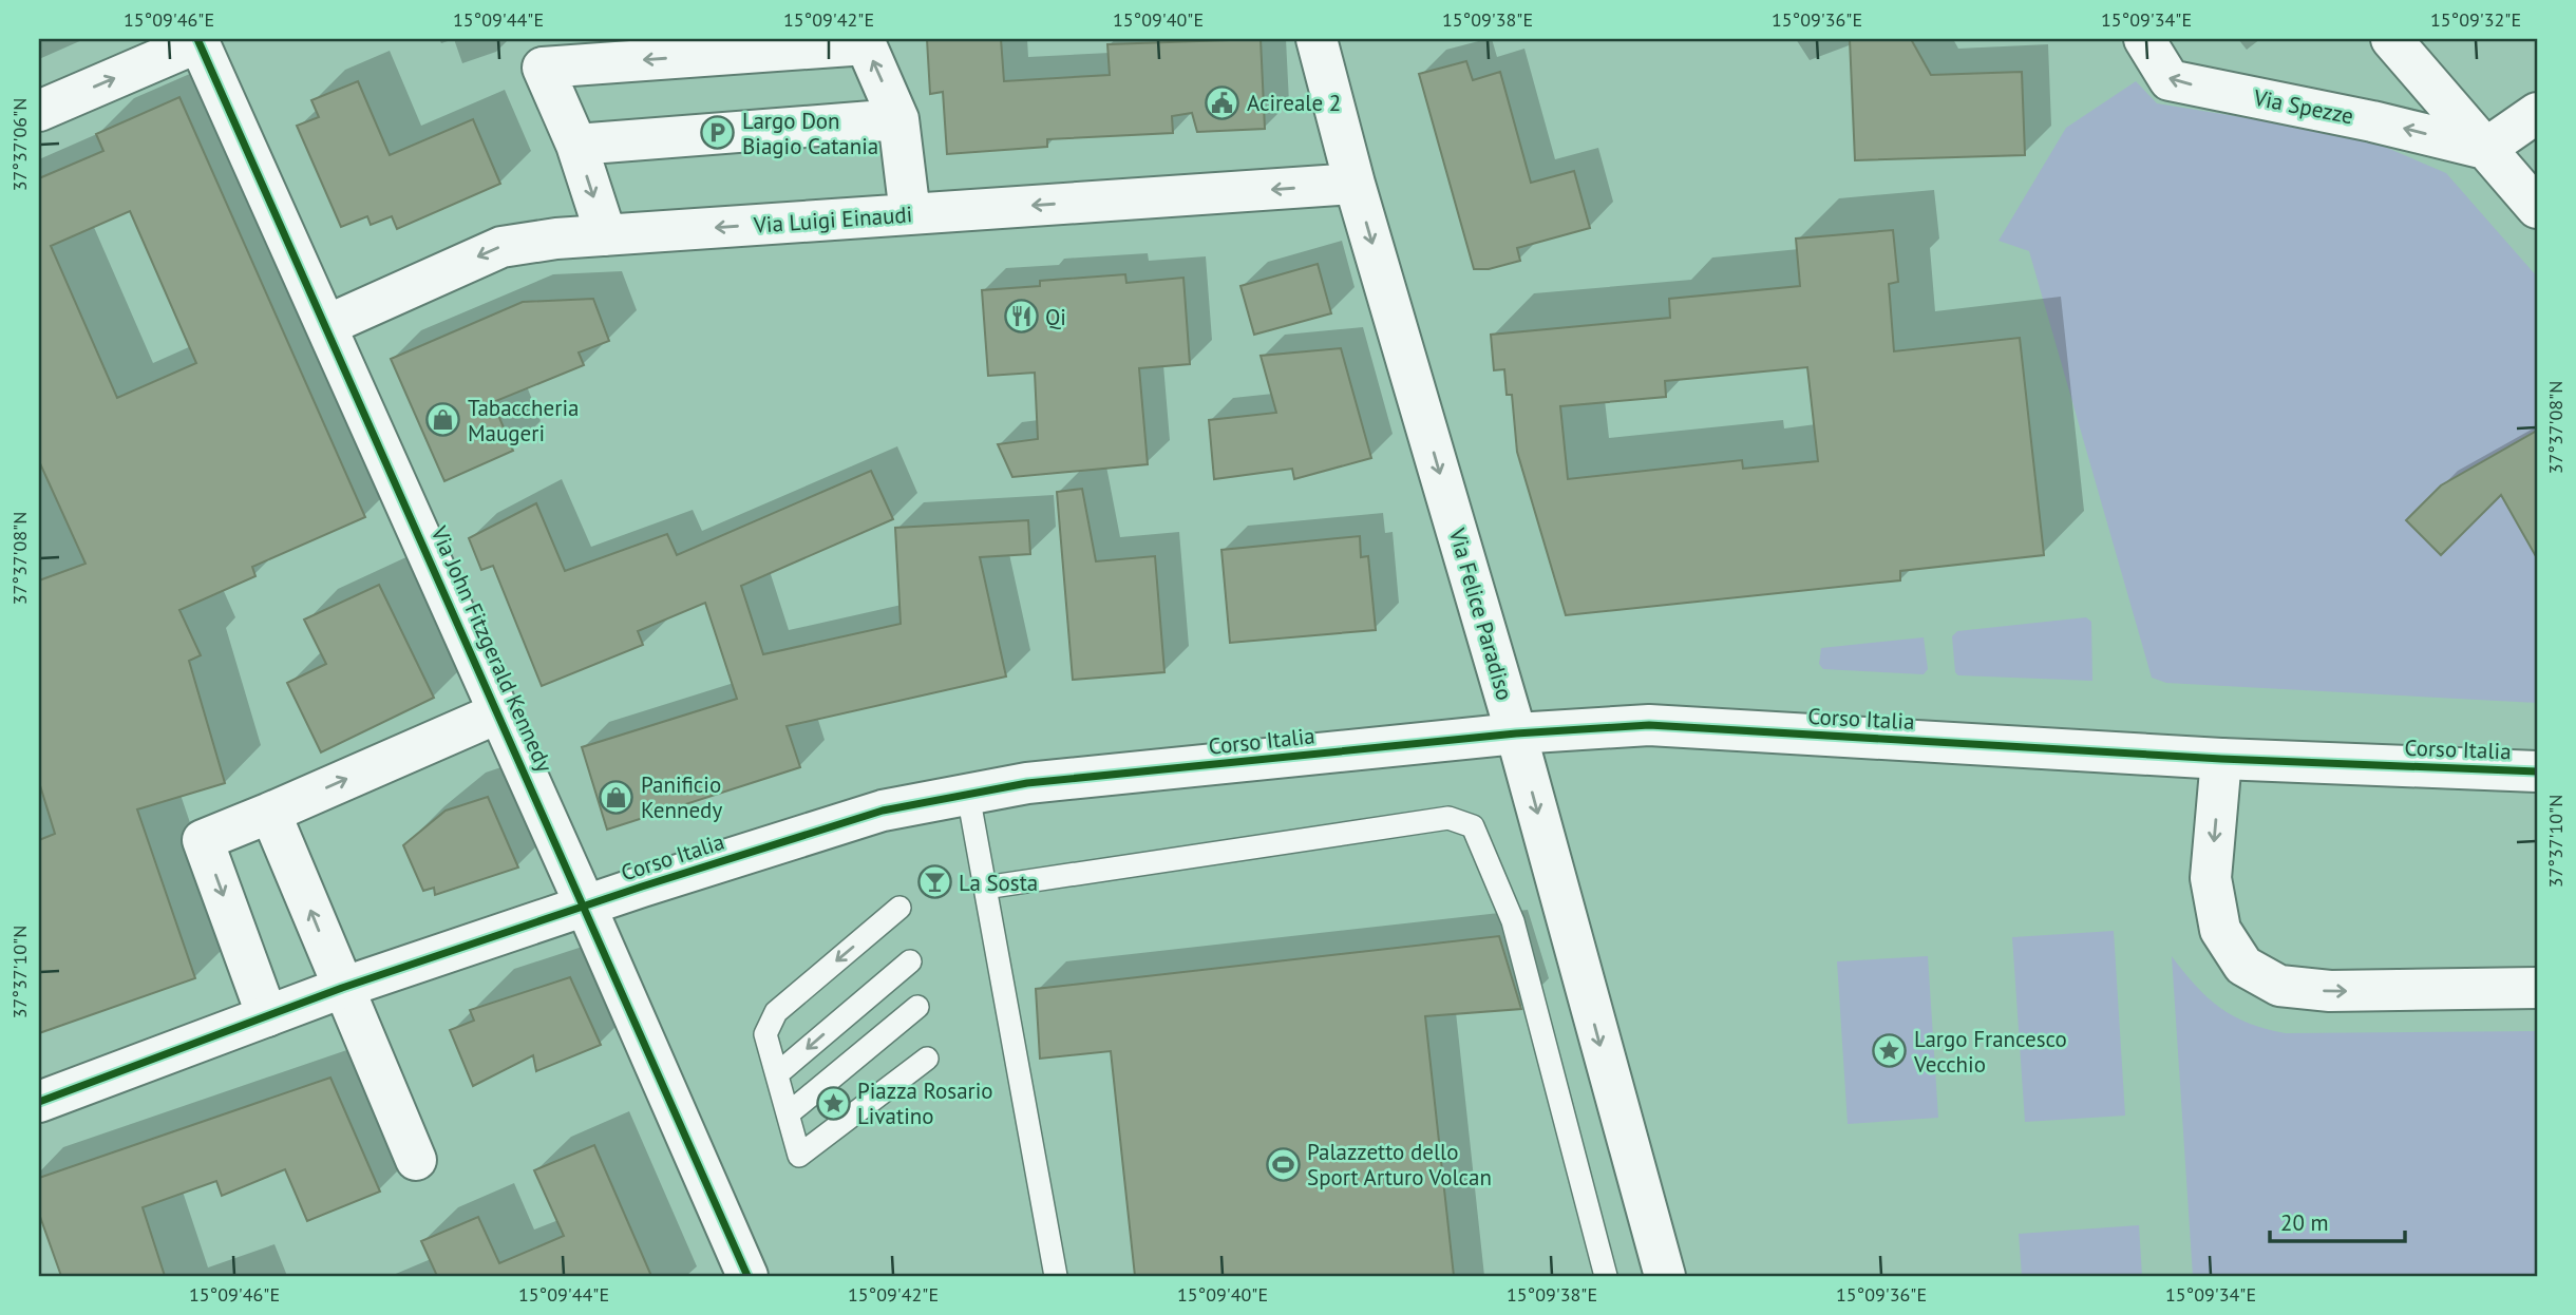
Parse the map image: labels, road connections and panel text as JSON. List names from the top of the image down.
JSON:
{
  "streets": {
    "street": [
      "Via Spezze",
      "Via Luigi Einaudi",
      "Via Felice Paradiso",
      "Via John Fitzgerald Kennedy",
      "Corso Italia"
    ]
  },
  "crossings": [
    ["Via Luigi Einaudi", "Via Felice Paradiso"],
    ["Via Luigi Einaudi", "Via John Fitzgerald Kennedy"],
    ["Via Felice Paradiso", "Corso Italia"],
    ["Via John Fitzgerald Kennedy", "Corso Italia"]
  ],
  "one_way": ["Via Spezze", "Via Felice Paradiso"],
  "places": {
    "public building": ["Acireale 2"],
    "parking": ["Largo Don Biagio Catania"],
    "restaurant": ["Qi"],
    "shop": ["Tabaccheria Maugeri", "Panificio Kennedy"],
    "bar": ["La Sosta"],
    "place": ["Largo Francesco Vecchio", "Piazza Rosario Livatino"],
    "sports": ["Palazzetto dello Sport Arturo Volcan"]
  },
  "scale_bar": "20 m",
  "coordinates": [
    "15°09'46\"E",
    "15°09'44\"E",
    "15°09'42\"E",
    "15°09'40\"E",
    "15°09'38\"E",
    "15°09'36\"E",
    "15°09'34\"E",
    "15°09'32\"E",
    "37°37'06\"N",
    "37°37'08\"N",
    "37°37'10\"N"
  ]
}
